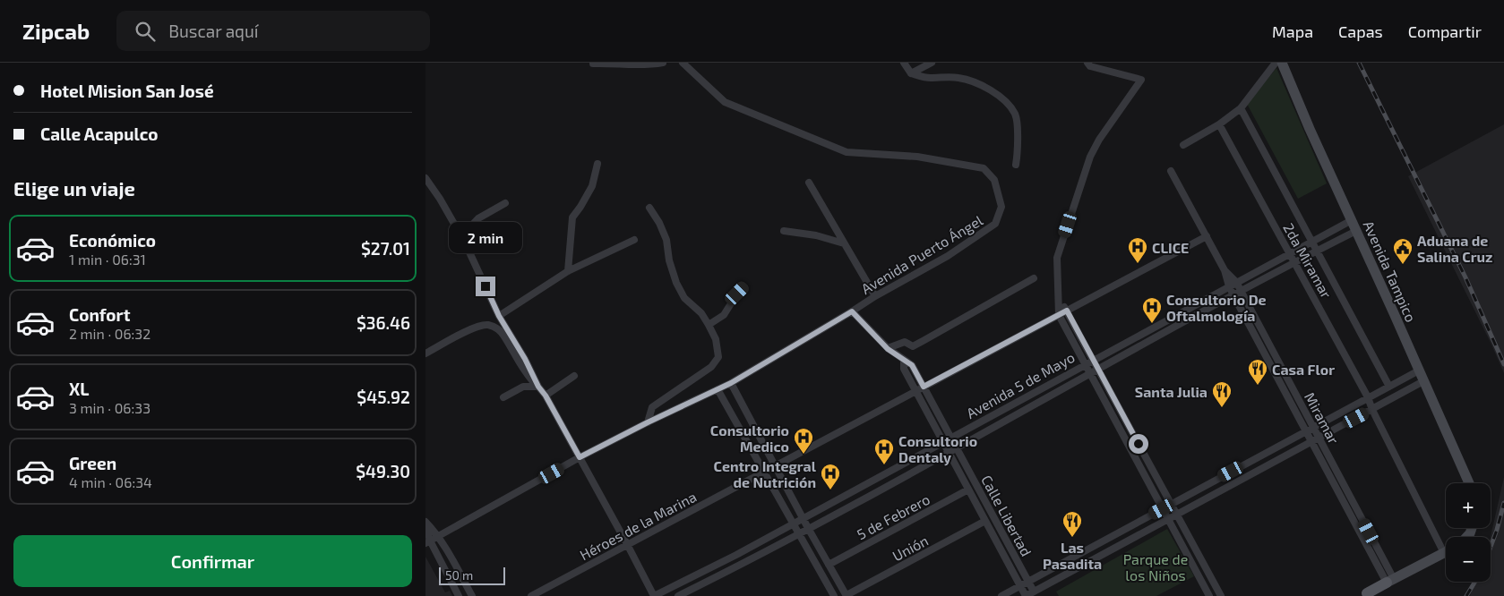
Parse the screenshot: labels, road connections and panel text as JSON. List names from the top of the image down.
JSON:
{
  "streets": {
    "main road": ["Avenida Tampico"],
    "street": [
      "Avenida Puerto Ángel",
      "2da Miramar",
      "Avenida 5 de Mayo",
      "Miramar",
      "Calle Libertad",
      "5 de Febrero",
      "Héroes de la Marina",
      "Unión"
    ]
  },
  "crossings": [
    ["Avenida Puerto Ángel", "Calle Libertad"],
    ["2da Miramar", "Avenida 5 de Mayo"],
    ["Avenida Tampico", "Avenida 5 de Mayo"],
    ["Avenida 5 de Mayo", "Miramar"],
    ["Avenida 5 de Mayo", "Calle Libertad"],
    ["Miramar", "Héroes de la Marina"],
    ["Calle Libertad", "5 de Febrero"],
    ["Calle Libertad", "Héroes de la Marina"],
    ["Calle Libertad", "Unión"]
  ],
  "parks": ["Parque de los Niños"],
  "places": {
    "hospital": [
      "CLICE",
      "Consultorio De Oftalmología",
      "Consultorio Medico",
      "Consultorio Dentaly",
      "Centro Integral de Nutrición"
    ],
    "public building": ["Aduana de Salina Cruz"],
    "restaurant": ["Casa Flor", "Santa Julia", "Las Pasadita"]
  },
  "scale_bar": "50 m",
  "page": {
    "header": "Zipcab",
    "search": "Buscar aquí",
    "nav": ["Mapa", "Capas", "Compartir"],
    "banner": ["Hotel Mision San José", "Calle Acapulco"],
    "heading": "Elige un viaje",
    "list": [
      {
        "name": "Económico",
        "note": "1 min · 06:31",
        "value": "$27.01"
      },
      {
        "name": "Confort",
        "note": "2 min · 06:32",
        "value": "$36.46"
      },
      {
        "name": "XL",
        "note": "3 min · 06:33",
        "value": "$45.92"
      },
      {
        "name": "Green",
        "note": "4 min · 06:34",
        "value": "$49.30"
      }
    ],
    "bubble": "2 min",
    "map_buttons": ["+", "−"],
    "buttons": "Confirmar",
    "scale": "50 m"
  }
}
